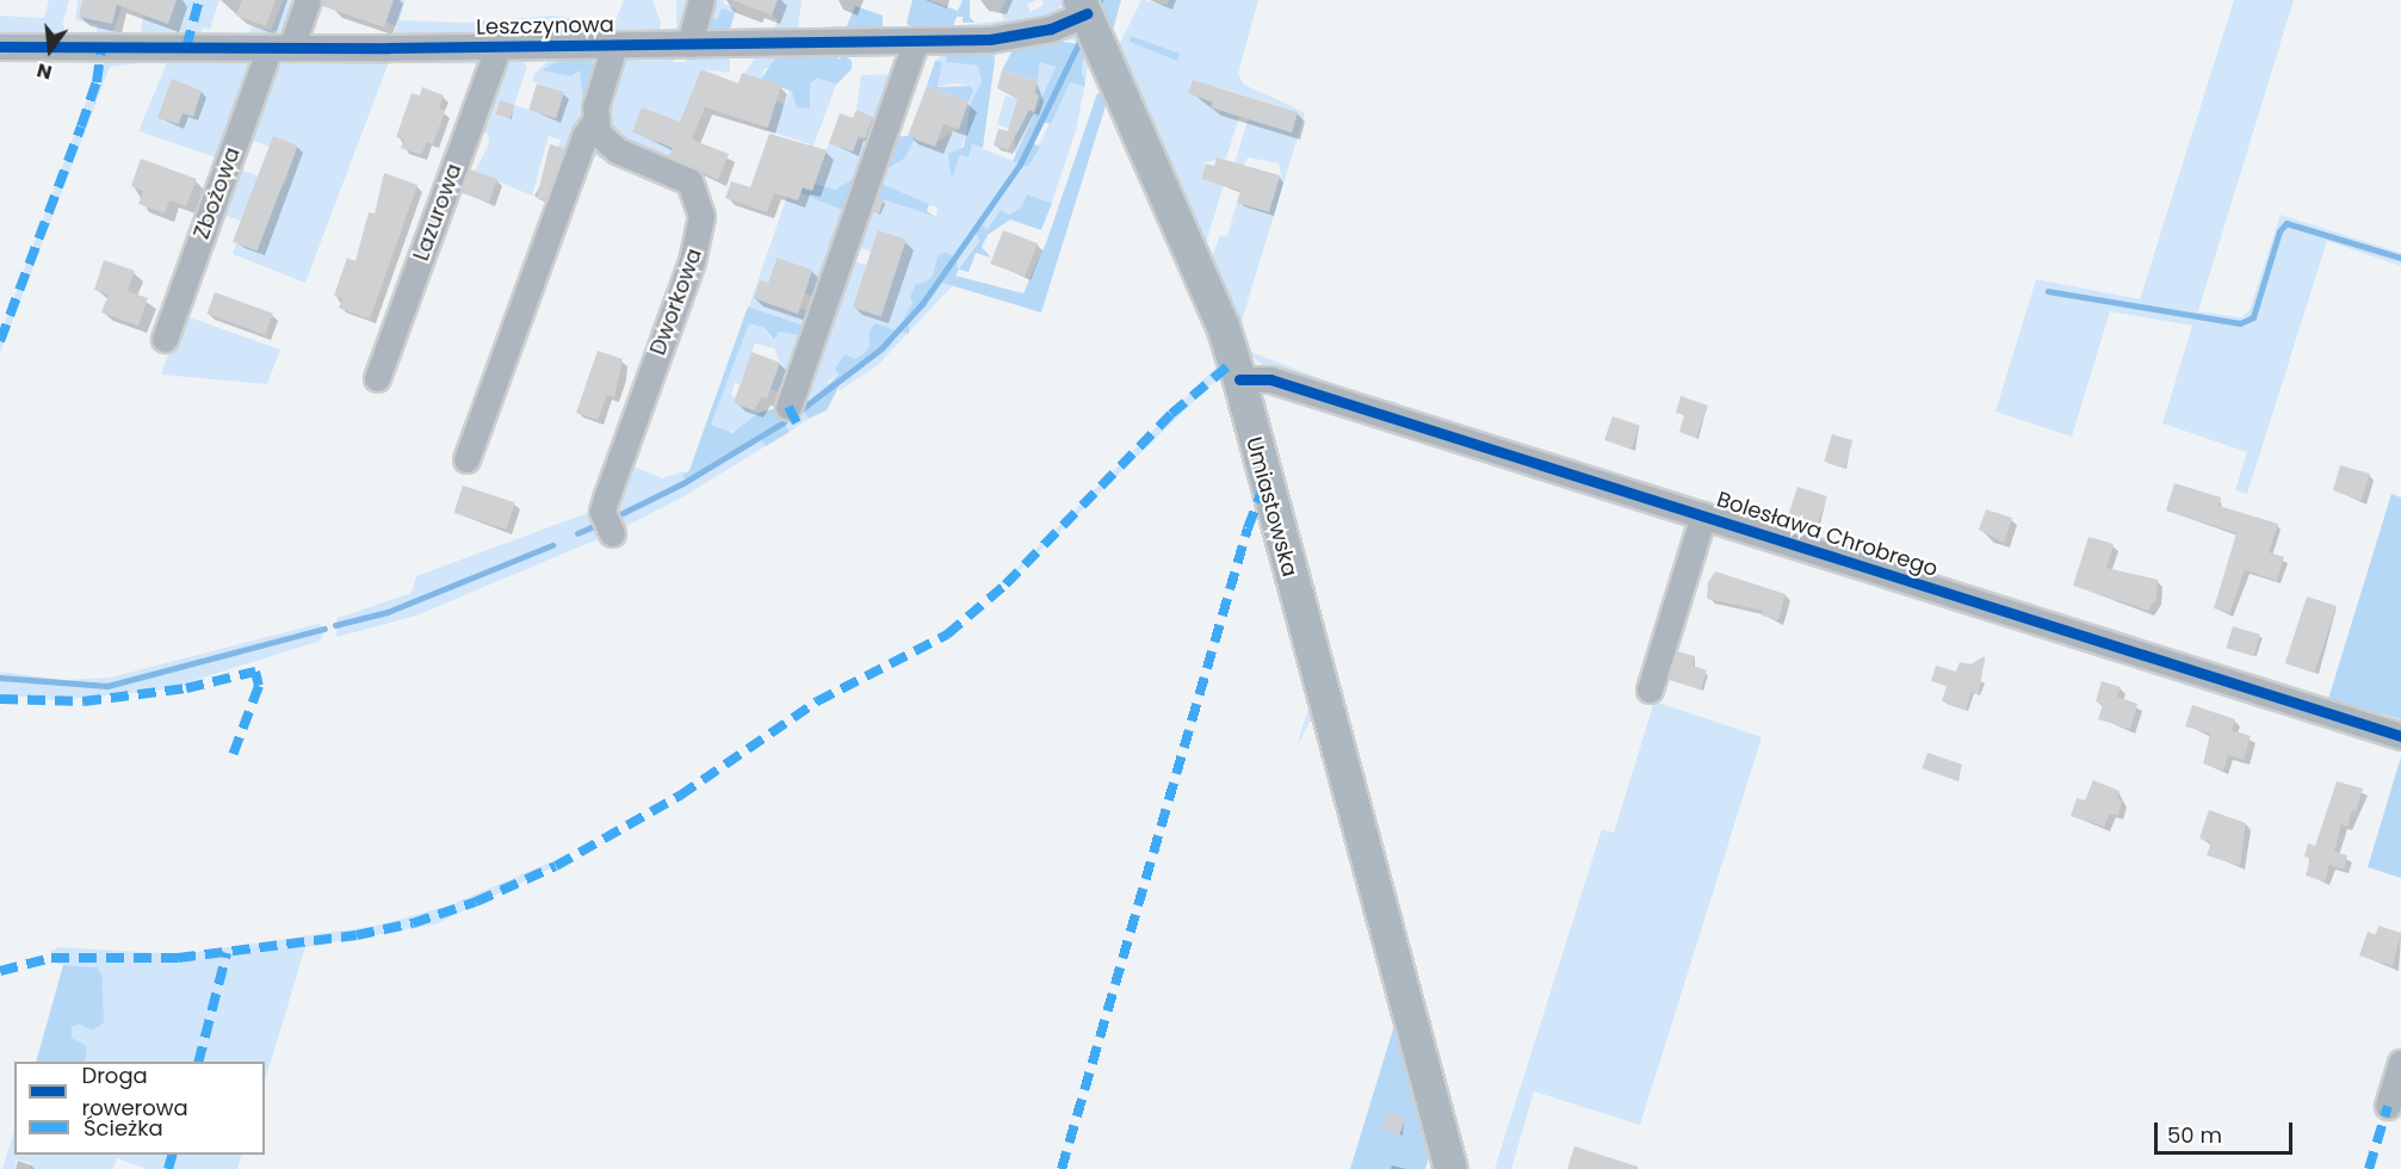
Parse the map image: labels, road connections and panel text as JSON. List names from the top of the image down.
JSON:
{
  "streets": {
    "main road": ["Umiastowska"],
    "street": [
      "Leszczynowa",
      "Zbożowa",
      "Lazurowa",
      "Dworkowa",
      "Bolesława Chrobrego"
    ]
  },
  "crossings": [
    ["Leszczynowa", "Zbożowa"],
    ["Leszczynowa", "Lazurowa"],
    ["Leszczynowa", "Umiastowska"],
    ["Umiastowska", "Bolesława Chrobrego"]
  ],
  "legend": ["Droga rowerowa", "Ścieżka"],
  "scale_bar": "50 m",
  "north": "bottom"
}
